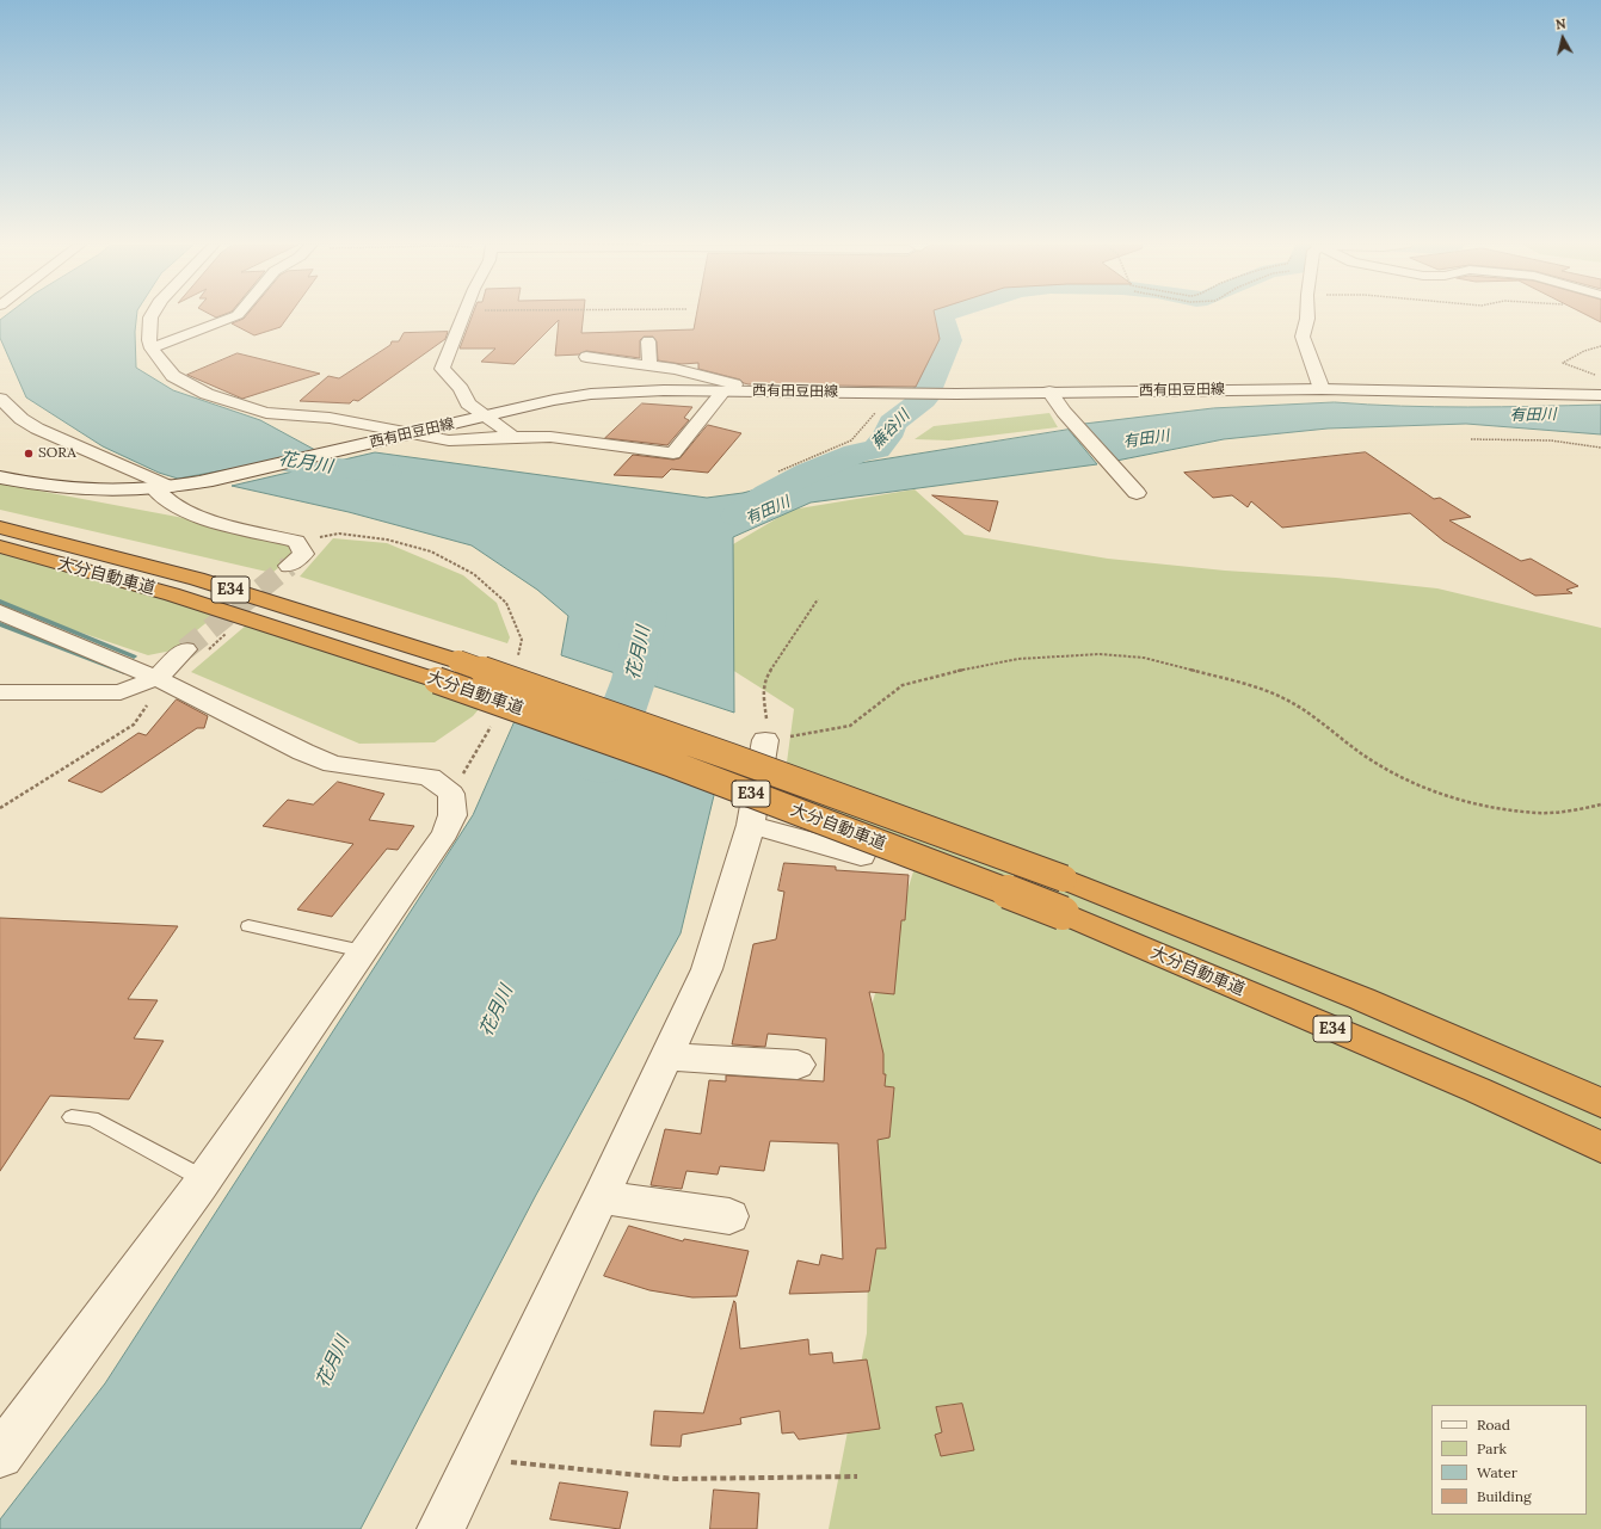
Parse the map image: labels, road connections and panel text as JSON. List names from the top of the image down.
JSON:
{
  "streets": {
    "highway": ["大分自動車道", "E34"],
    "street": ["西有田豆田線"]
  },
  "water": ["有田川", "蕪谷川", "花月川"],
  "places": ["SORA"],
  "legend": [
    "Road",
    "Park",
    "Water",
    "Building"
  ],
  "north": "top"
}
